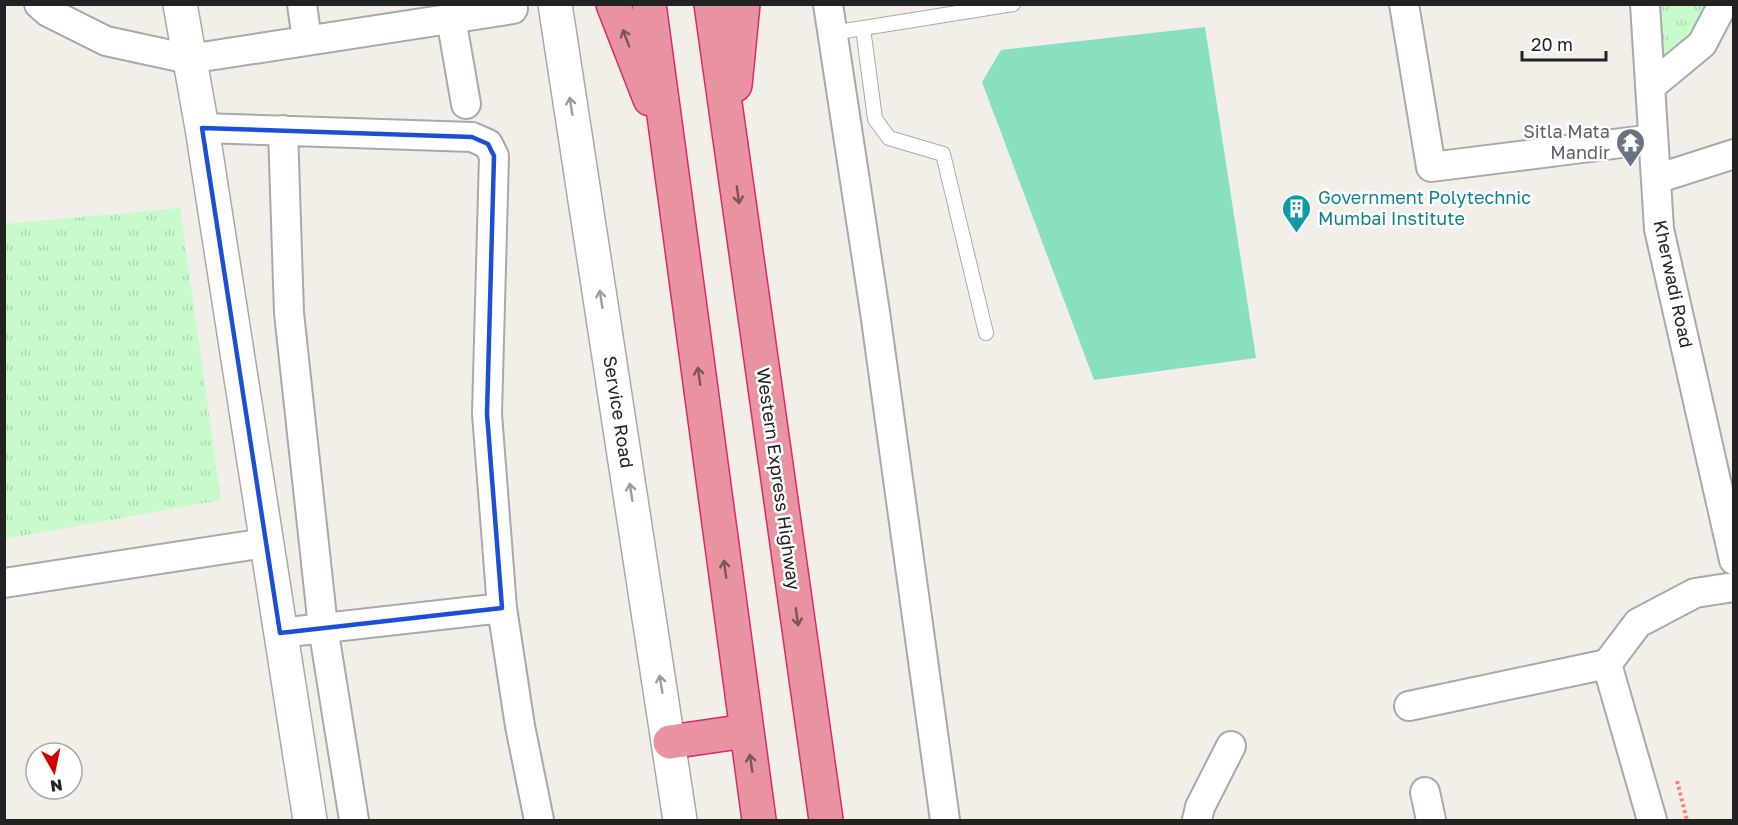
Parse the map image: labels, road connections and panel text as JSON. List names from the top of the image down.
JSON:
{
  "streets": {
    "highway": ["Western Express Highway"],
    "street": ["Kherwadi Road", "Service Road"]
  },
  "places": {
    "temple": ["Sitla Mata Mandir"],
    "building": ["Government Polytechnic Mumbai Institute"]
  },
  "scale_bar": "20 m",
  "north": "bottom"
}
